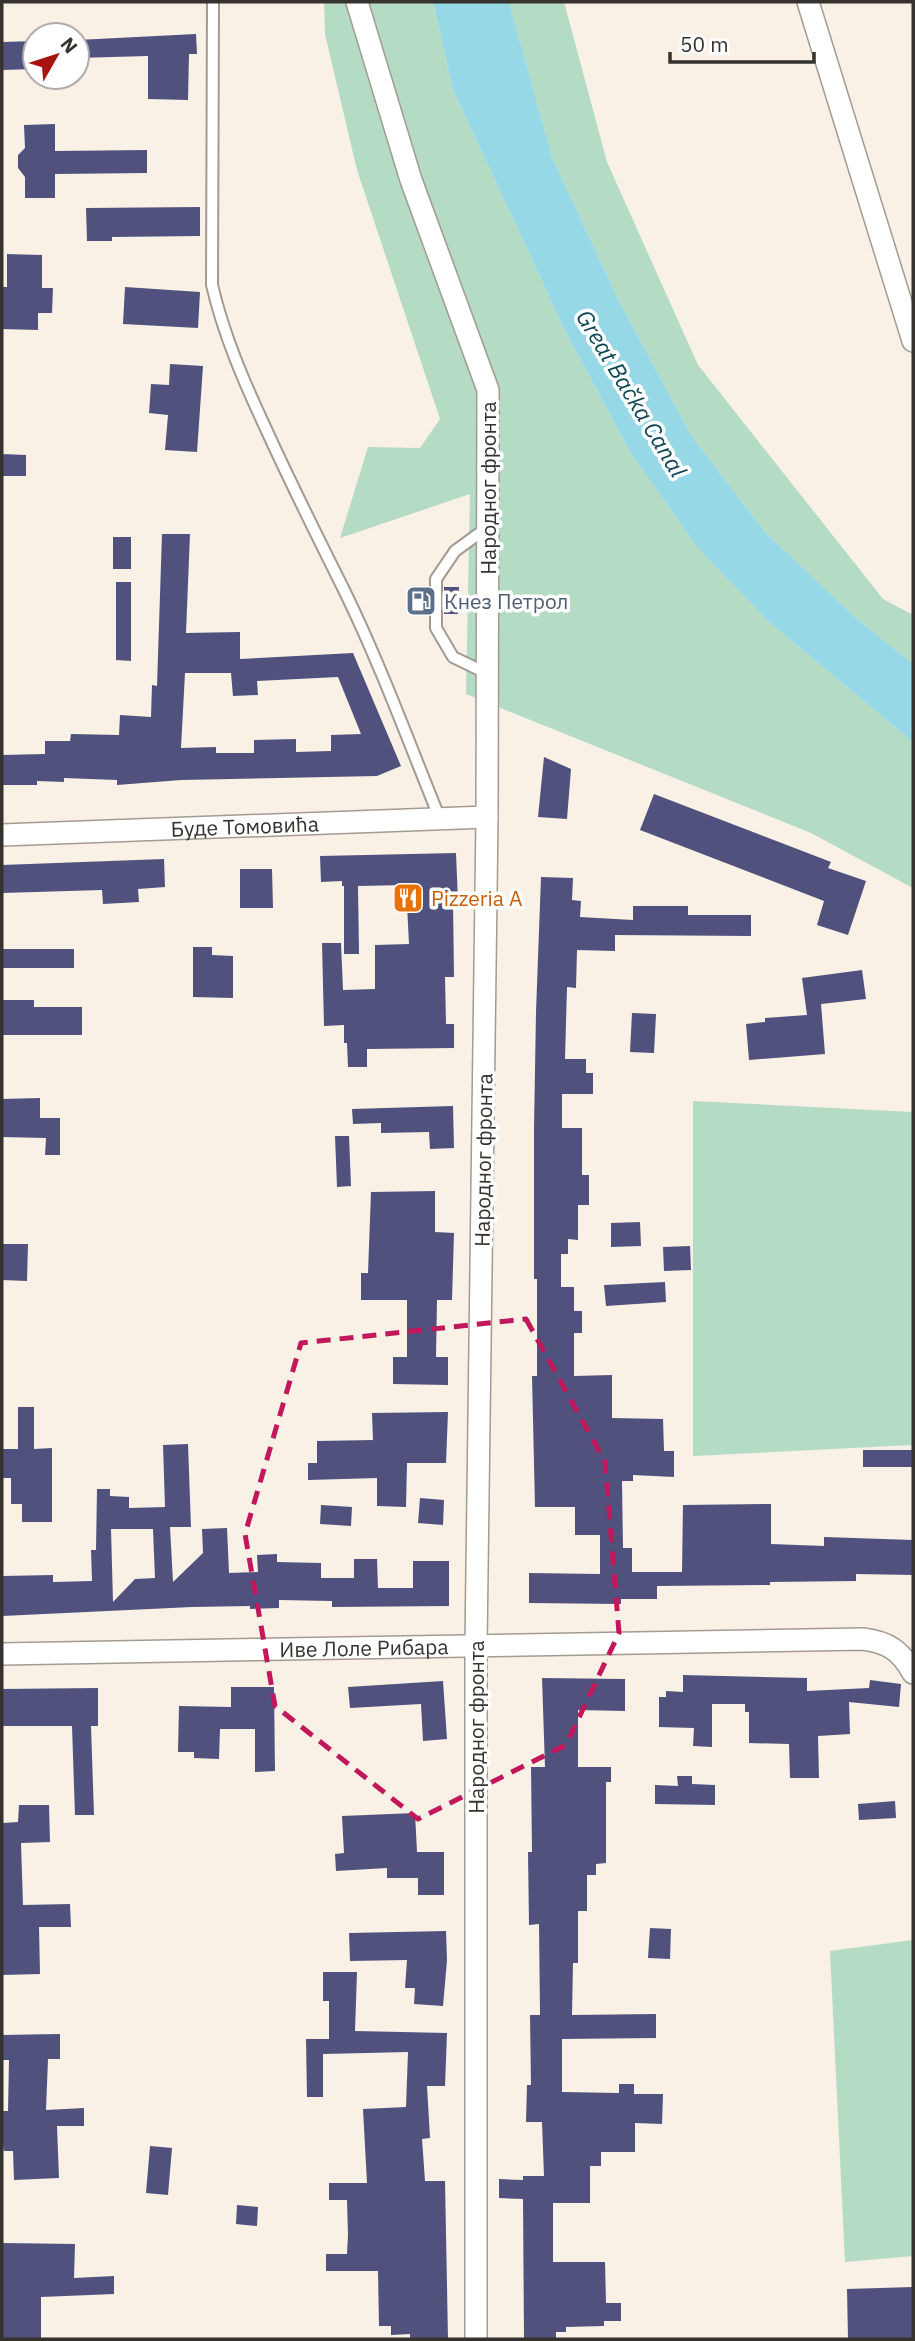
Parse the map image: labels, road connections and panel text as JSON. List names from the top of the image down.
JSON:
{
  "streets": {
    "street": ["Народног фронта", "Буде Томовића", "Иве Лоле Рибара"]
  },
  "crossings": [
    ["Народног фронта", "Буде Томовића"],
    ["Народног фронта", "Иве Лоле Рибара"]
  ],
  "water": ["Great Bačka Canal"],
  "places": {
    "fuel station": ["Кнез Петрол"],
    "restaurant": ["Pizzeria A"]
  },
  "scale_bar": "50 m",
  "north": "top right"
}
